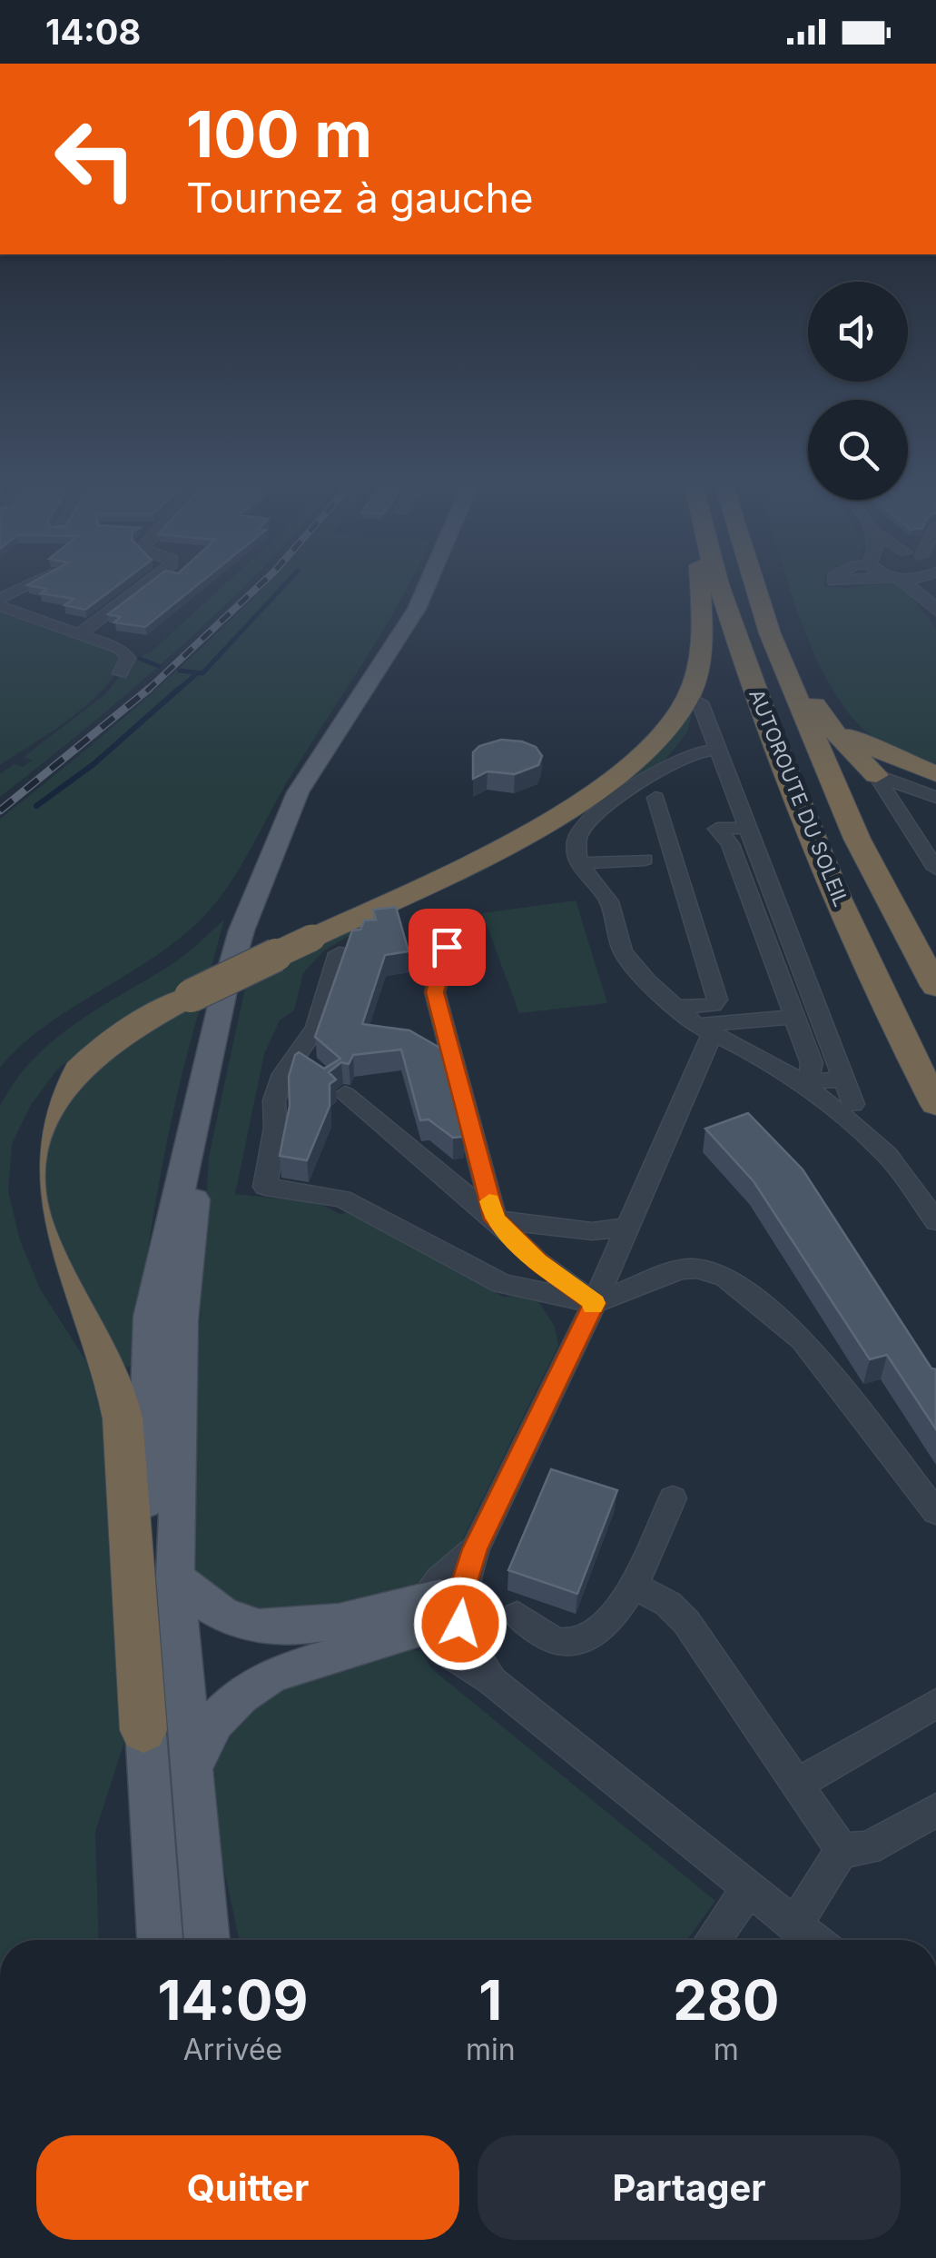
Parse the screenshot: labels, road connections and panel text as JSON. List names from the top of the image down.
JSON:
{
  "streets": {
    "highway": ["AUTOROUTE DU SOLEIL"]
  },
  "page": {
    "status": "14:08",
    "turn": ["100 m", "Tournez à gauche"],
    "eta": [
      "14:09",
      "Arrivée",
      "1",
      "min",
      "280",
      "m"
    ],
    "buttons": ["Quitter", "Partager"]
  }
}
